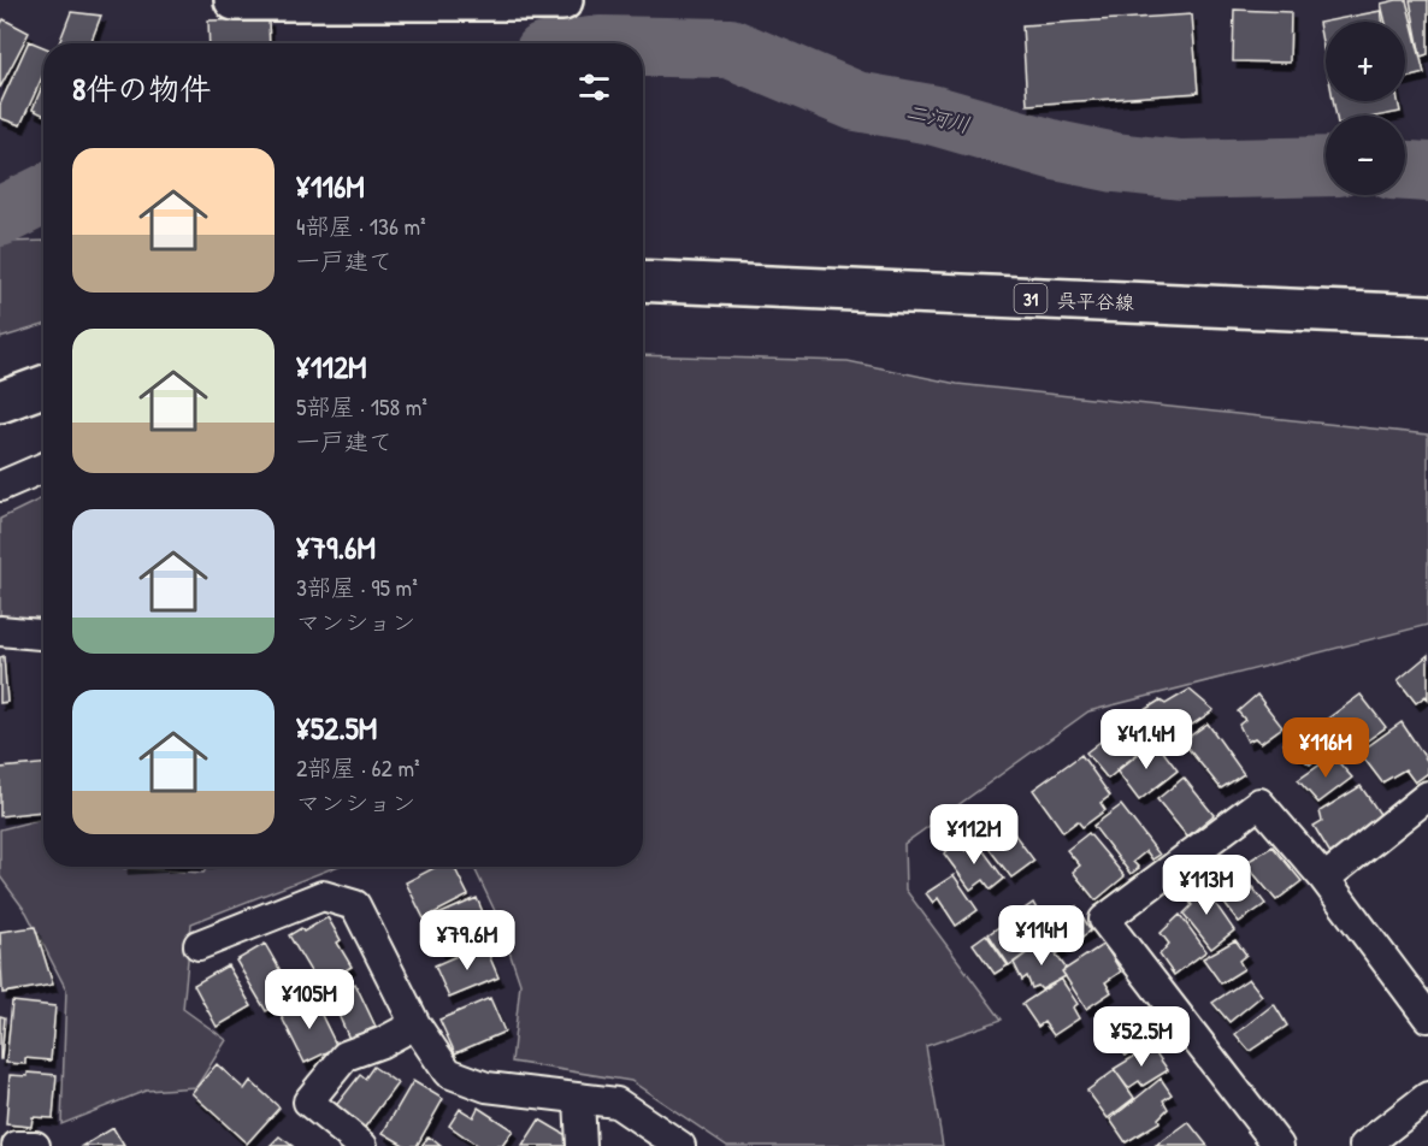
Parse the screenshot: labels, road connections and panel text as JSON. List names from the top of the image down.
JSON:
{
  "streets": {
    "main road": ["31", "呉平谷線"]
  },
  "water": ["二河川"],
  "page": {
    "map_buttons": ["+", "−"],
    "heading": "8件の物件",
    "list": [
      {
        "name": "¥116M",
        "note": "4部屋 · 136 m² · 一戸建て"
      },
      {
        "name": "¥112M",
        "note": "5部屋 · 158 m² · 一戸建て"
      },
      {
        "name": "¥79.6M",
        "note": "3部屋 · 95 m² · マンション"
      },
      {
        "name": "¥52.5M",
        "note": "2部屋 · 62 m² · マンション"
      }
    ],
    "price": [
      "¥41.4M",
      "¥116M",
      "¥112M",
      "¥113M",
      "¥114M",
      "¥79.6M",
      "¥105M",
      "¥52.5M"
    ]
  }
}
